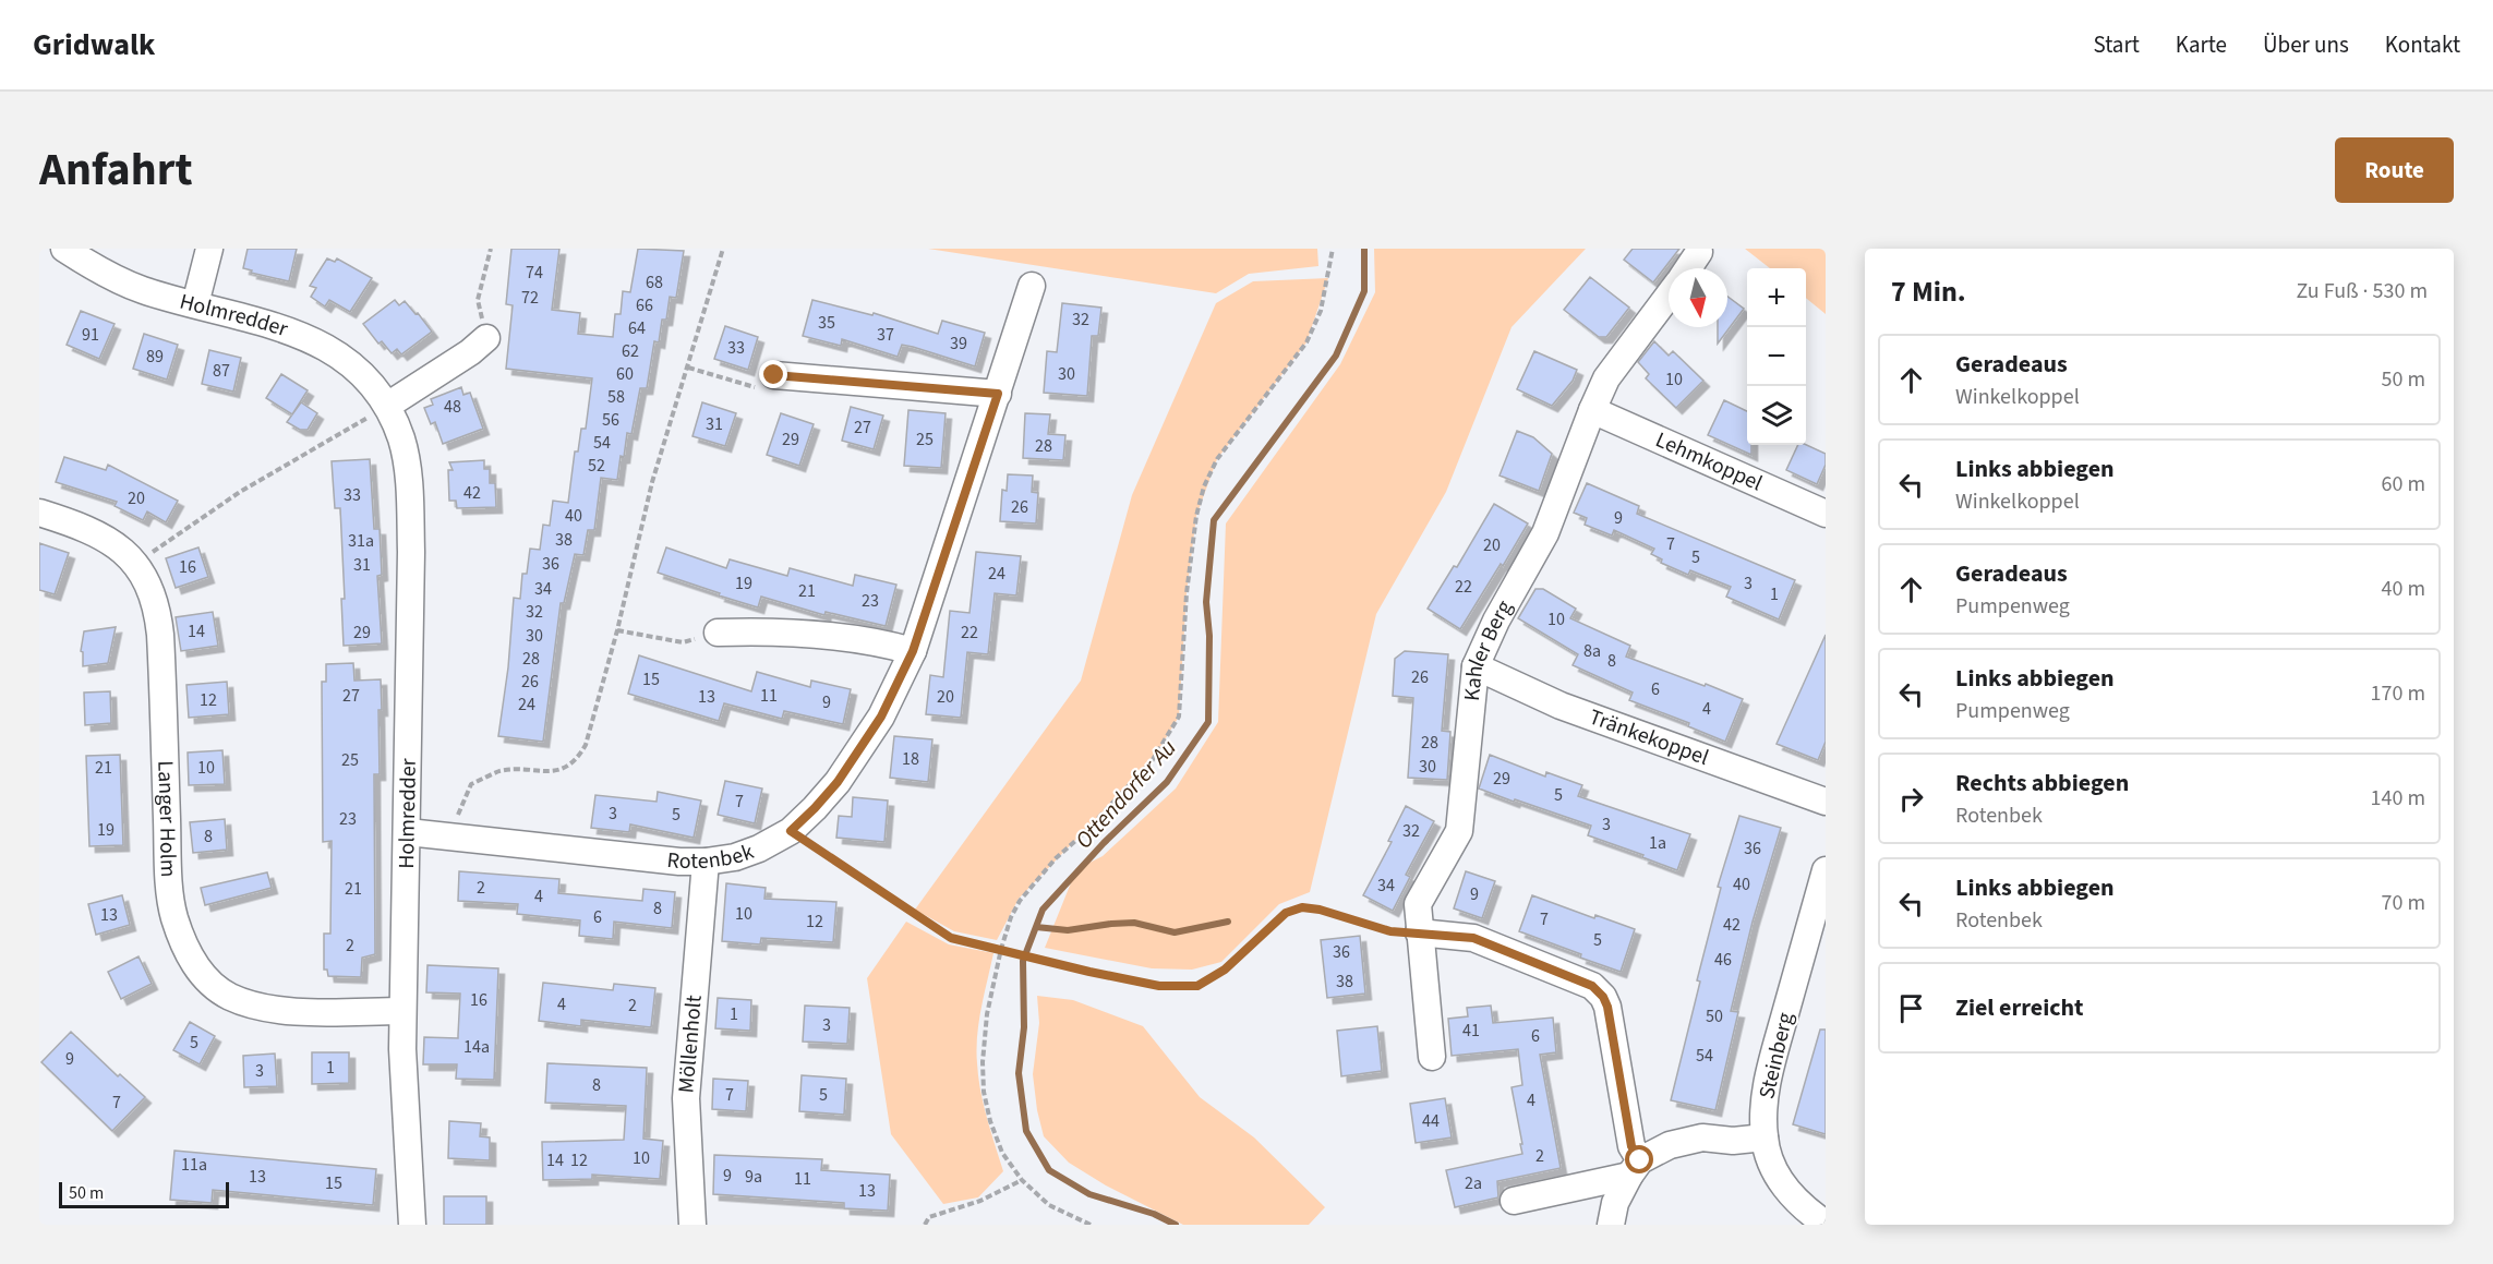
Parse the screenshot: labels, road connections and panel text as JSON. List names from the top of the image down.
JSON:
{
  "streets": {
    "street": [
      "Holmredder",
      "Lehmkoppel",
      "Kahler Berg",
      "Tränkekoppel",
      "Langer Holm",
      "Rotenbek",
      "Möllenholt",
      "Steinberg"
    ]
  },
  "crossings": [
    ["Holmredder", "Langer Holm"],
    ["Holmredder", "Rotenbek"],
    ["Lehmkoppel", "Kahler Berg"],
    ["Kahler Berg", "Tränkekoppel"],
    ["Rotenbek", "Möllenholt"]
  ],
  "water": ["Ottendorfer Au"],
  "house_numbers": [
    "74",
    "68",
    "72",
    "66",
    "32",
    "35",
    "64",
    "91",
    "37",
    "39",
    "33",
    "62",
    "89",
    "87",
    "60",
    "30",
    "10",
    "58",
    "48",
    "56",
    "31",
    "27",
    "29",
    "25",
    "54",
    "28",
    "52",
    "42",
    "33",
    "20",
    "26",
    "40",
    "9",
    "38",
    "31a",
    "7",
    "20",
    "5",
    "36",
    "31",
    "16",
    "24",
    "19",
    "3",
    "22",
    "34",
    "21",
    "1",
    "23",
    "32",
    "10",
    "14",
    "29",
    "22",
    "30",
    "8a",
    "28",
    "8",
    "26",
    "15",
    "26",
    "6",
    "27",
    "11",
    "13",
    "20",
    "12",
    "9",
    "24",
    "4",
    "28",
    "18",
    "25",
    "30",
    "21",
    "10",
    "29",
    "5",
    "7",
    "3",
    "5",
    "23",
    "3",
    "19",
    "32",
    "8",
    "1a",
    "36",
    "40",
    "34",
    "2",
    "21",
    "9",
    "4",
    "8",
    "10",
    "13",
    "6",
    "7",
    "12",
    "42",
    "5",
    "2",
    "36",
    "46",
    "38",
    "16",
    "4",
    "2",
    "1",
    "50",
    "3",
    "41",
    "6",
    "5",
    "14a",
    "54",
    "9",
    "1",
    "3",
    "8",
    "7",
    "5",
    "4",
    "7",
    "44",
    "2",
    "10",
    "14",
    "12",
    "11a",
    "9",
    "13",
    "9a",
    "11",
    "15",
    "2a",
    "13"
  ],
  "scale_bar": "50 m",
  "north": "bottom",
  "page": {
    "header": "Gridwalk",
    "nav": [
      "Start",
      "Karte",
      "Über uns",
      "Kontakt"
    ],
    "title": "Anfahrt",
    "buttons": "Route",
    "heading": ["7 Min.", "Zu Fuß · 530 m"],
    "map_buttons": ["+", "−"],
    "list": [
      ["Geradeaus", "Winkelkoppel", "50 m"],
      ["Links abbiegen", "Winkelkoppel", "60 m"],
      ["Geradeaus", "Pumpenweg", "40 m"],
      ["Links abbiegen", "Pumpenweg", "170 m"],
      ["Rechts abbiegen", "Rotenbek", "140 m"],
      ["Links abbiegen", "Rotenbek", "70 m"],
      "Ziel erreicht"
    ],
    "scale": "50 m"
  }
}
